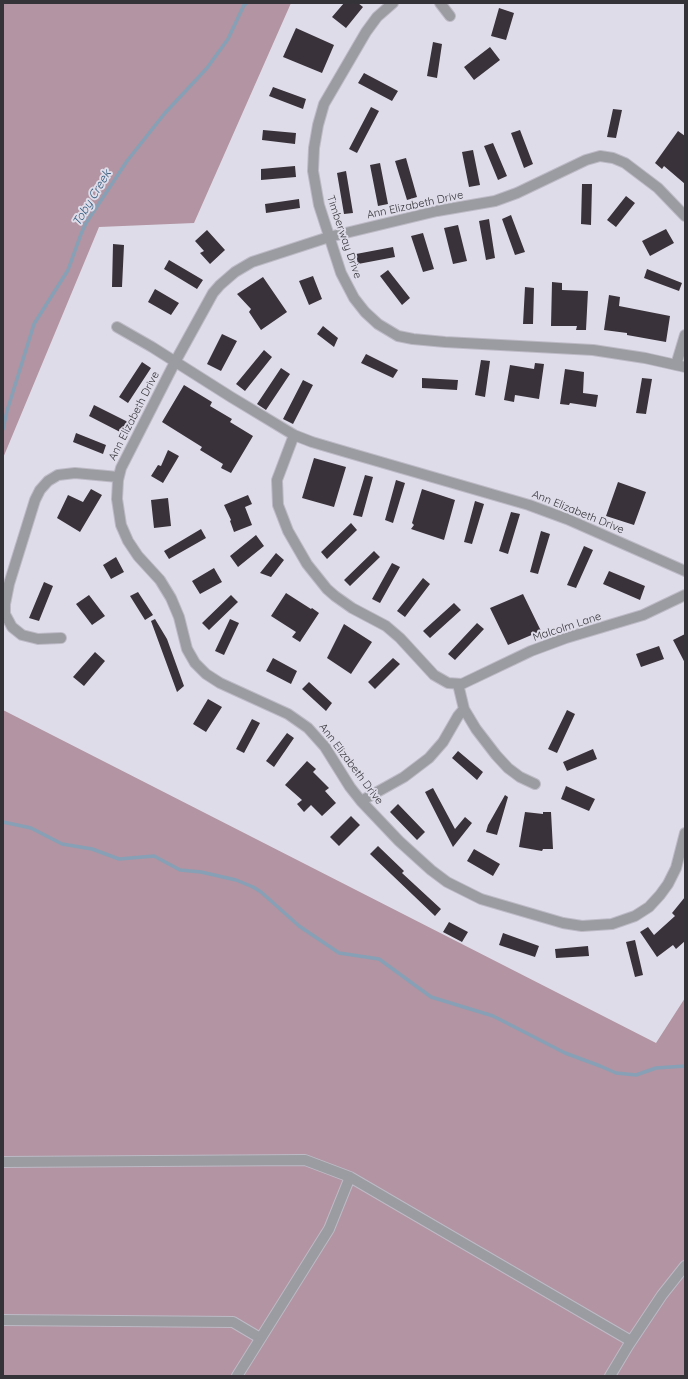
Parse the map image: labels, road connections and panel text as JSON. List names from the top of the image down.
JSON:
{
  "streets": {
    "street": ["Ann Elizabeth Drive", "Timberway Drive", "Malcolm Lane"]
  },
  "crossings": [
    ["Ann Elizabeth Drive", "Timberway Drive"]
  ],
  "water": ["Toby Creek"]
}
